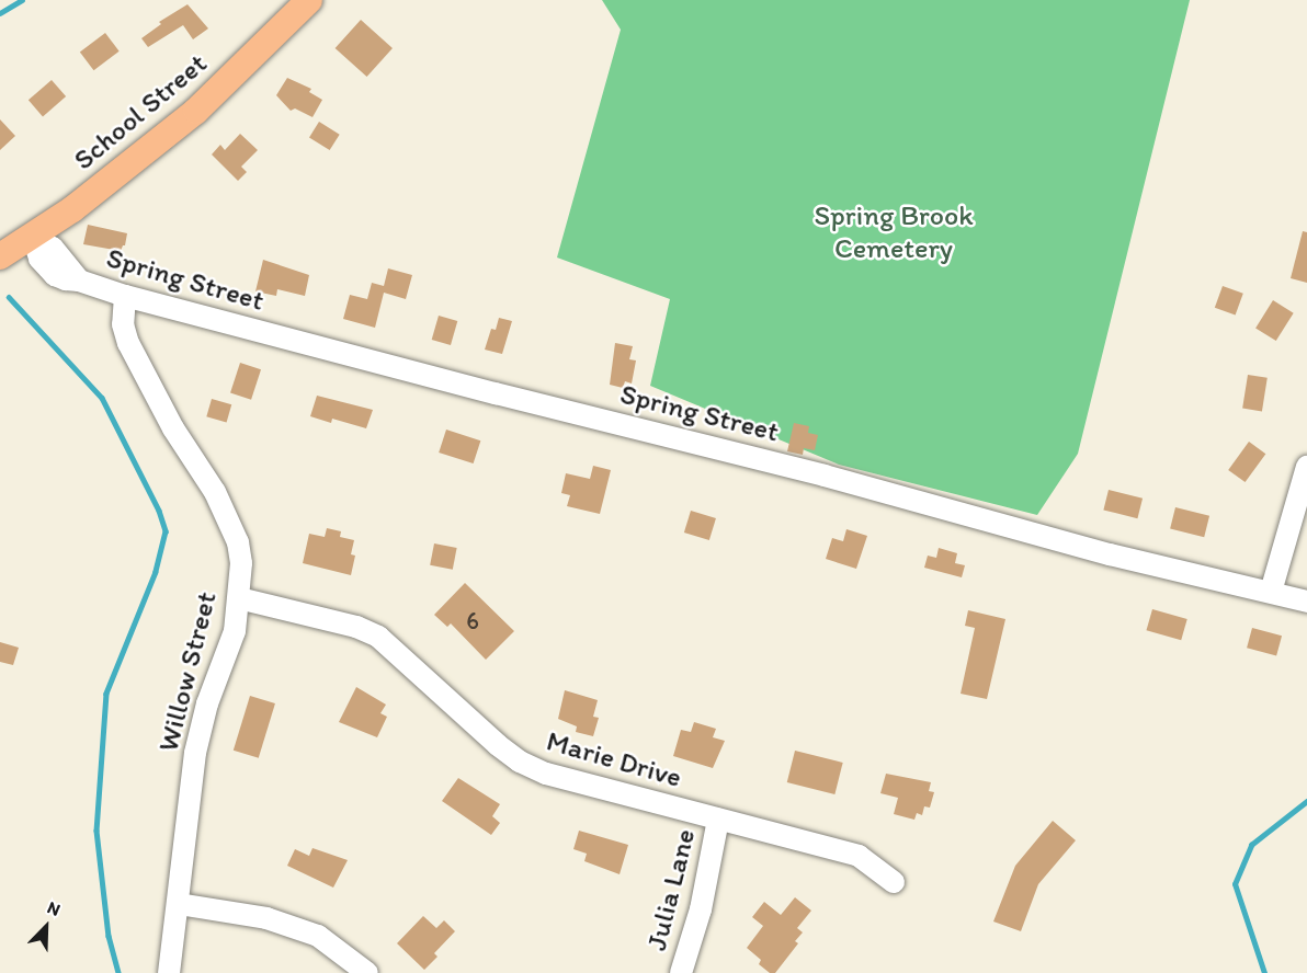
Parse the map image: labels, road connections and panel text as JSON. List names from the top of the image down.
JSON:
{
  "streets": {
    "main road": ["School Street"],
    "street": [
      "Spring Street",
      "Willow Street",
      "Marie Drive",
      "Julia Lane"
    ]
  },
  "crossings": [
    ["School Street", "Spring Street"],
    ["Spring Street", "Willow Street"],
    ["Willow Street", "Marie Drive"],
    ["Marie Drive", "Julia Lane"]
  ],
  "parks": ["Spring Brook Cemetery"],
  "house_numbers": ["6"],
  "north": "top right"
}
